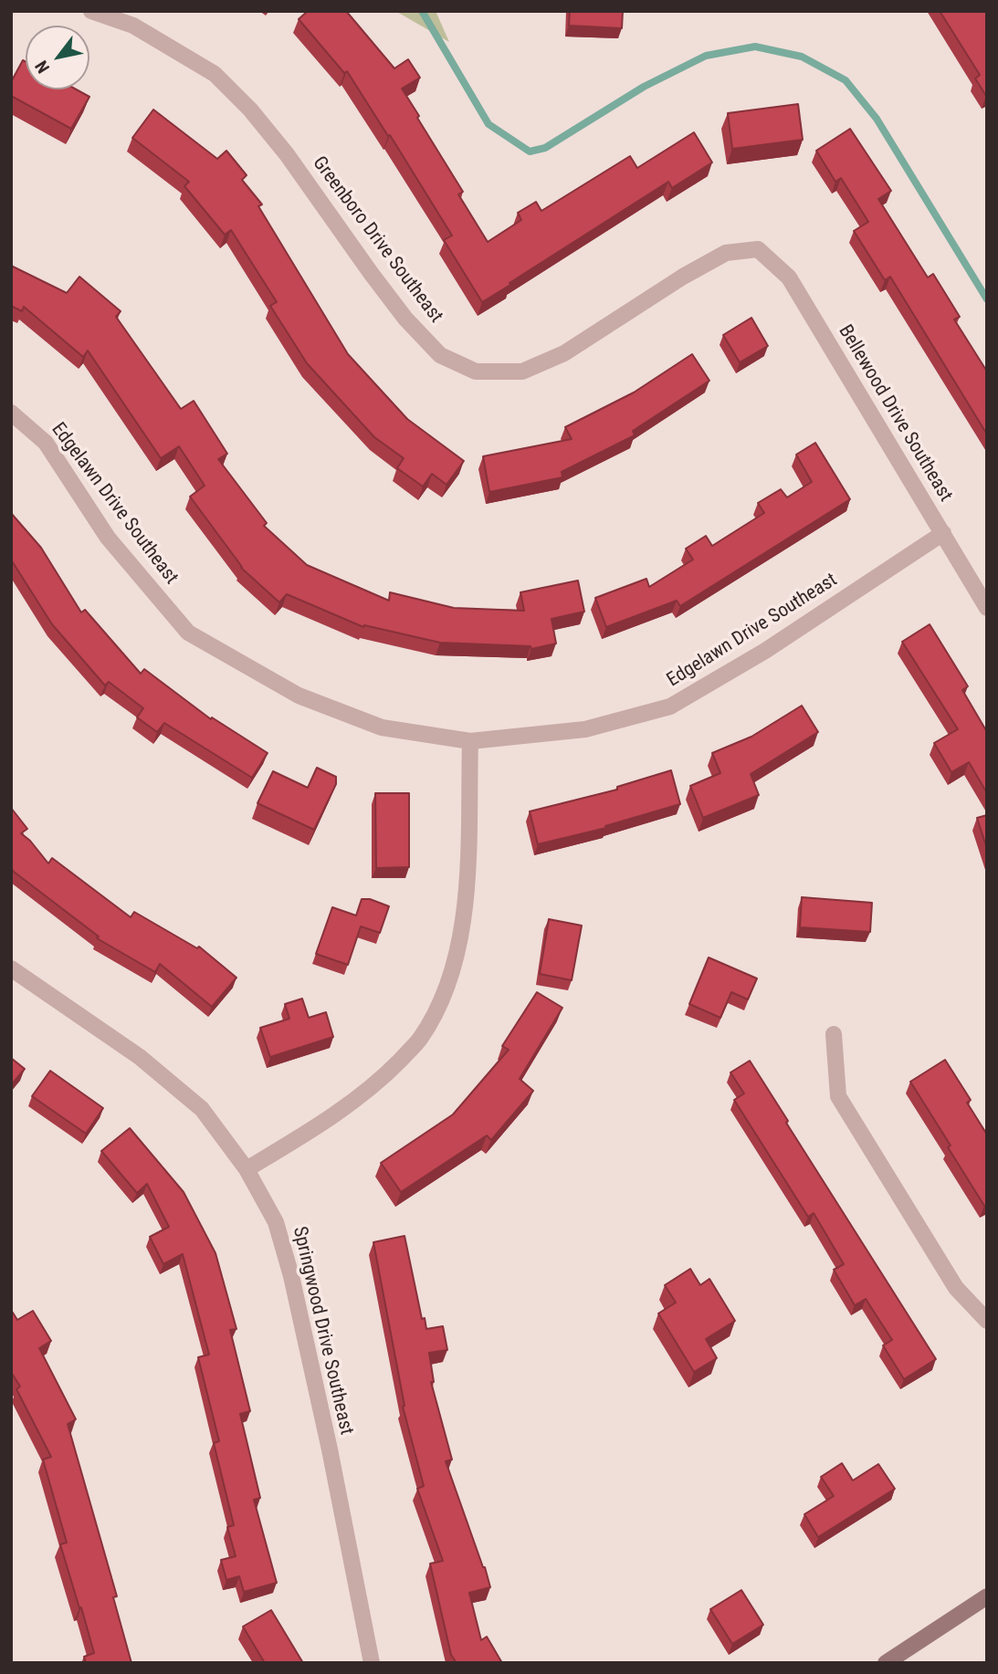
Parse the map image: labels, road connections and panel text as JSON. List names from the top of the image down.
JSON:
{
  "streets": {
    "street": [
      "Greenboro Drive Southeast",
      "Bellewood Drive Southeast",
      "Edgelawn Drive Southeast",
      "Springwood Drive Southeast"
    ]
  },
  "crossings": [
    ["Greenboro Drive Southeast", "Bellewood Drive Southeast"],
    ["Bellewood Drive Southeast", "Edgelawn Drive Southeast"]
  ],
  "north": "bottom left"
}
